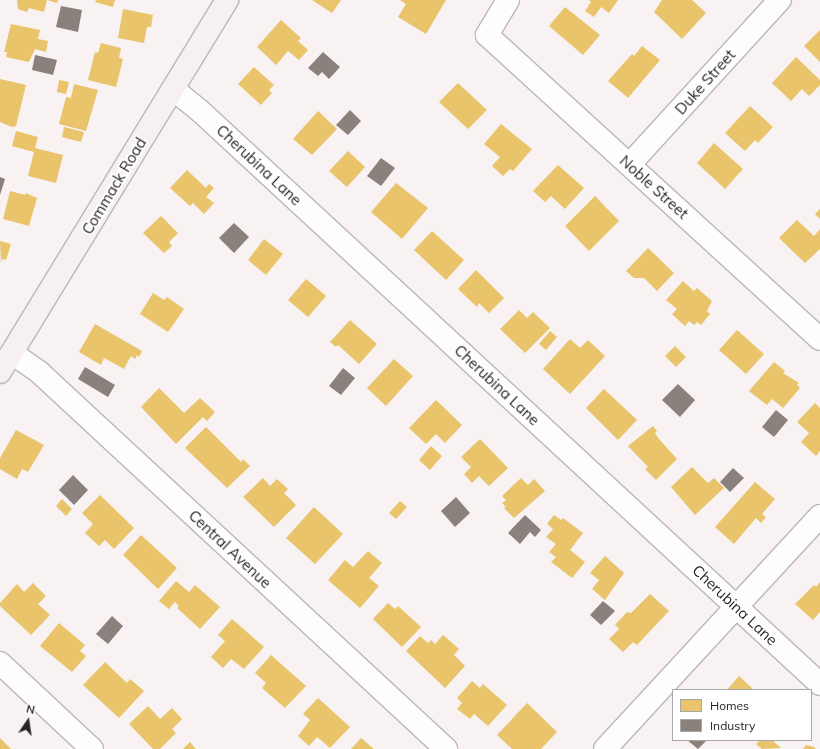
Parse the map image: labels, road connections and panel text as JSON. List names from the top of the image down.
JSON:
{
  "streets": {
    "main road": ["Commack Road"],
    "street": [
      "Duke Street",
      "Cherubina Lane",
      "Noble Street",
      "Central Avenue"
    ]
  },
  "crossings": [
    ["Duke Street", "Noble Street"],
    ["Cherubina Lane", "Commack Road"],
    ["Commack Road", "Central Avenue"]
  ],
  "legend": ["Homes", "Industry"],
  "north": "top"
}
